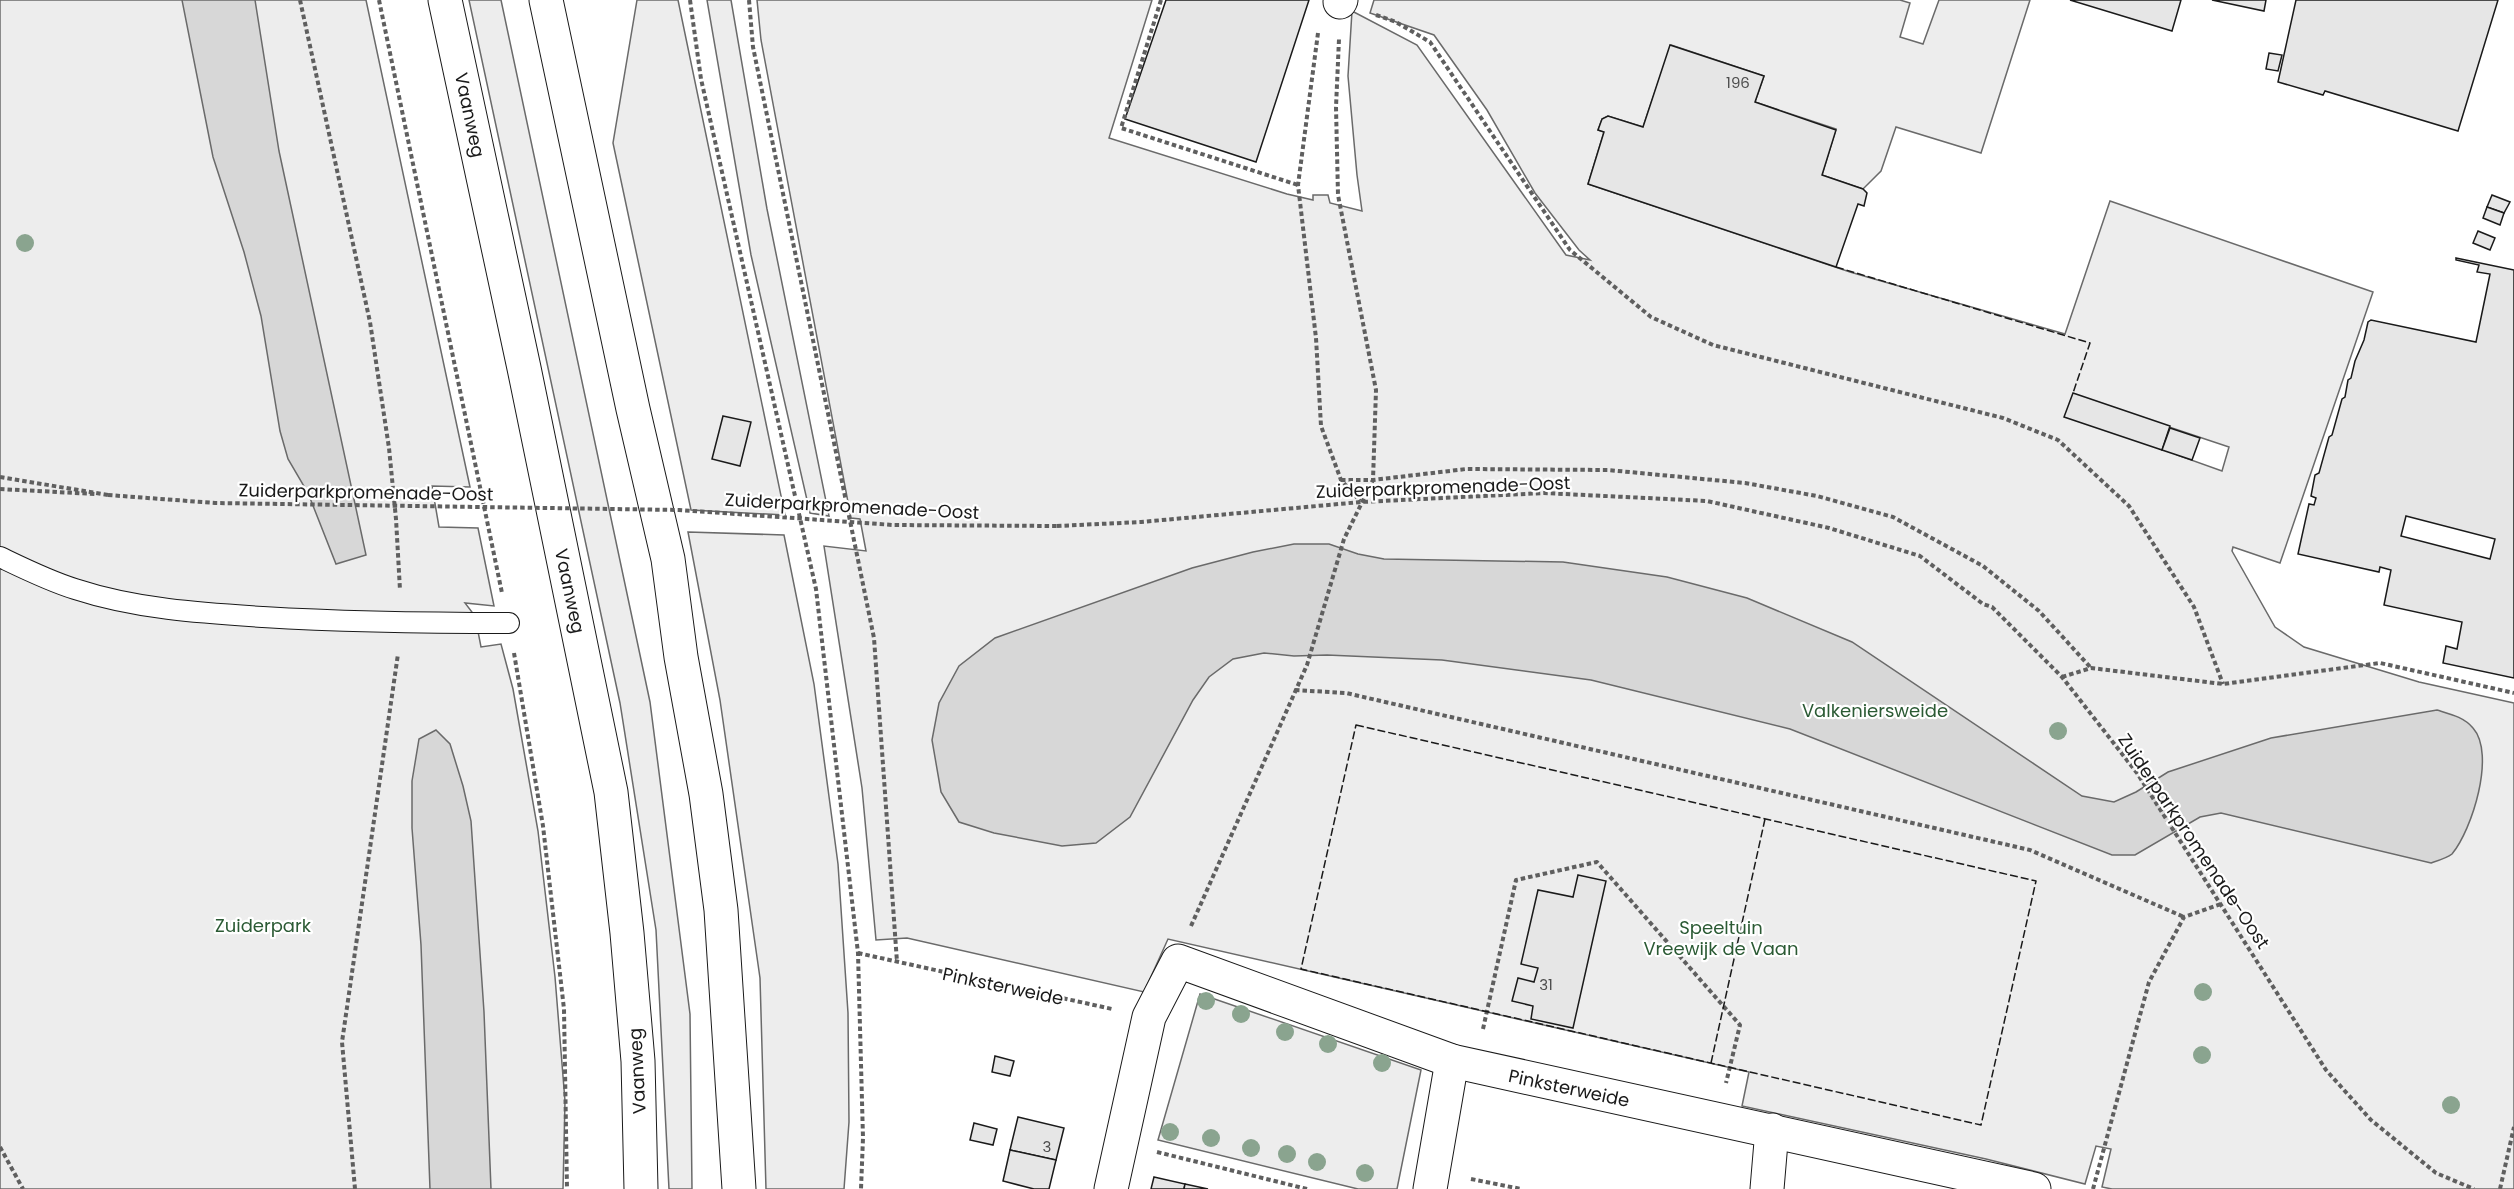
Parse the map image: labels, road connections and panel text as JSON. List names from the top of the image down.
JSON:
{
  "streets": {
    "main road": ["Vaanweg", "Pinksterweide"],
    "path": ["Zuiderparkpromenade-Oost"]
  },
  "parks": ["Valkeniersweide", "Zuiderpark", "Speeltuin Vreewijk de Vaan"],
  "house_numbers": ["196", "31", "3"]
}
